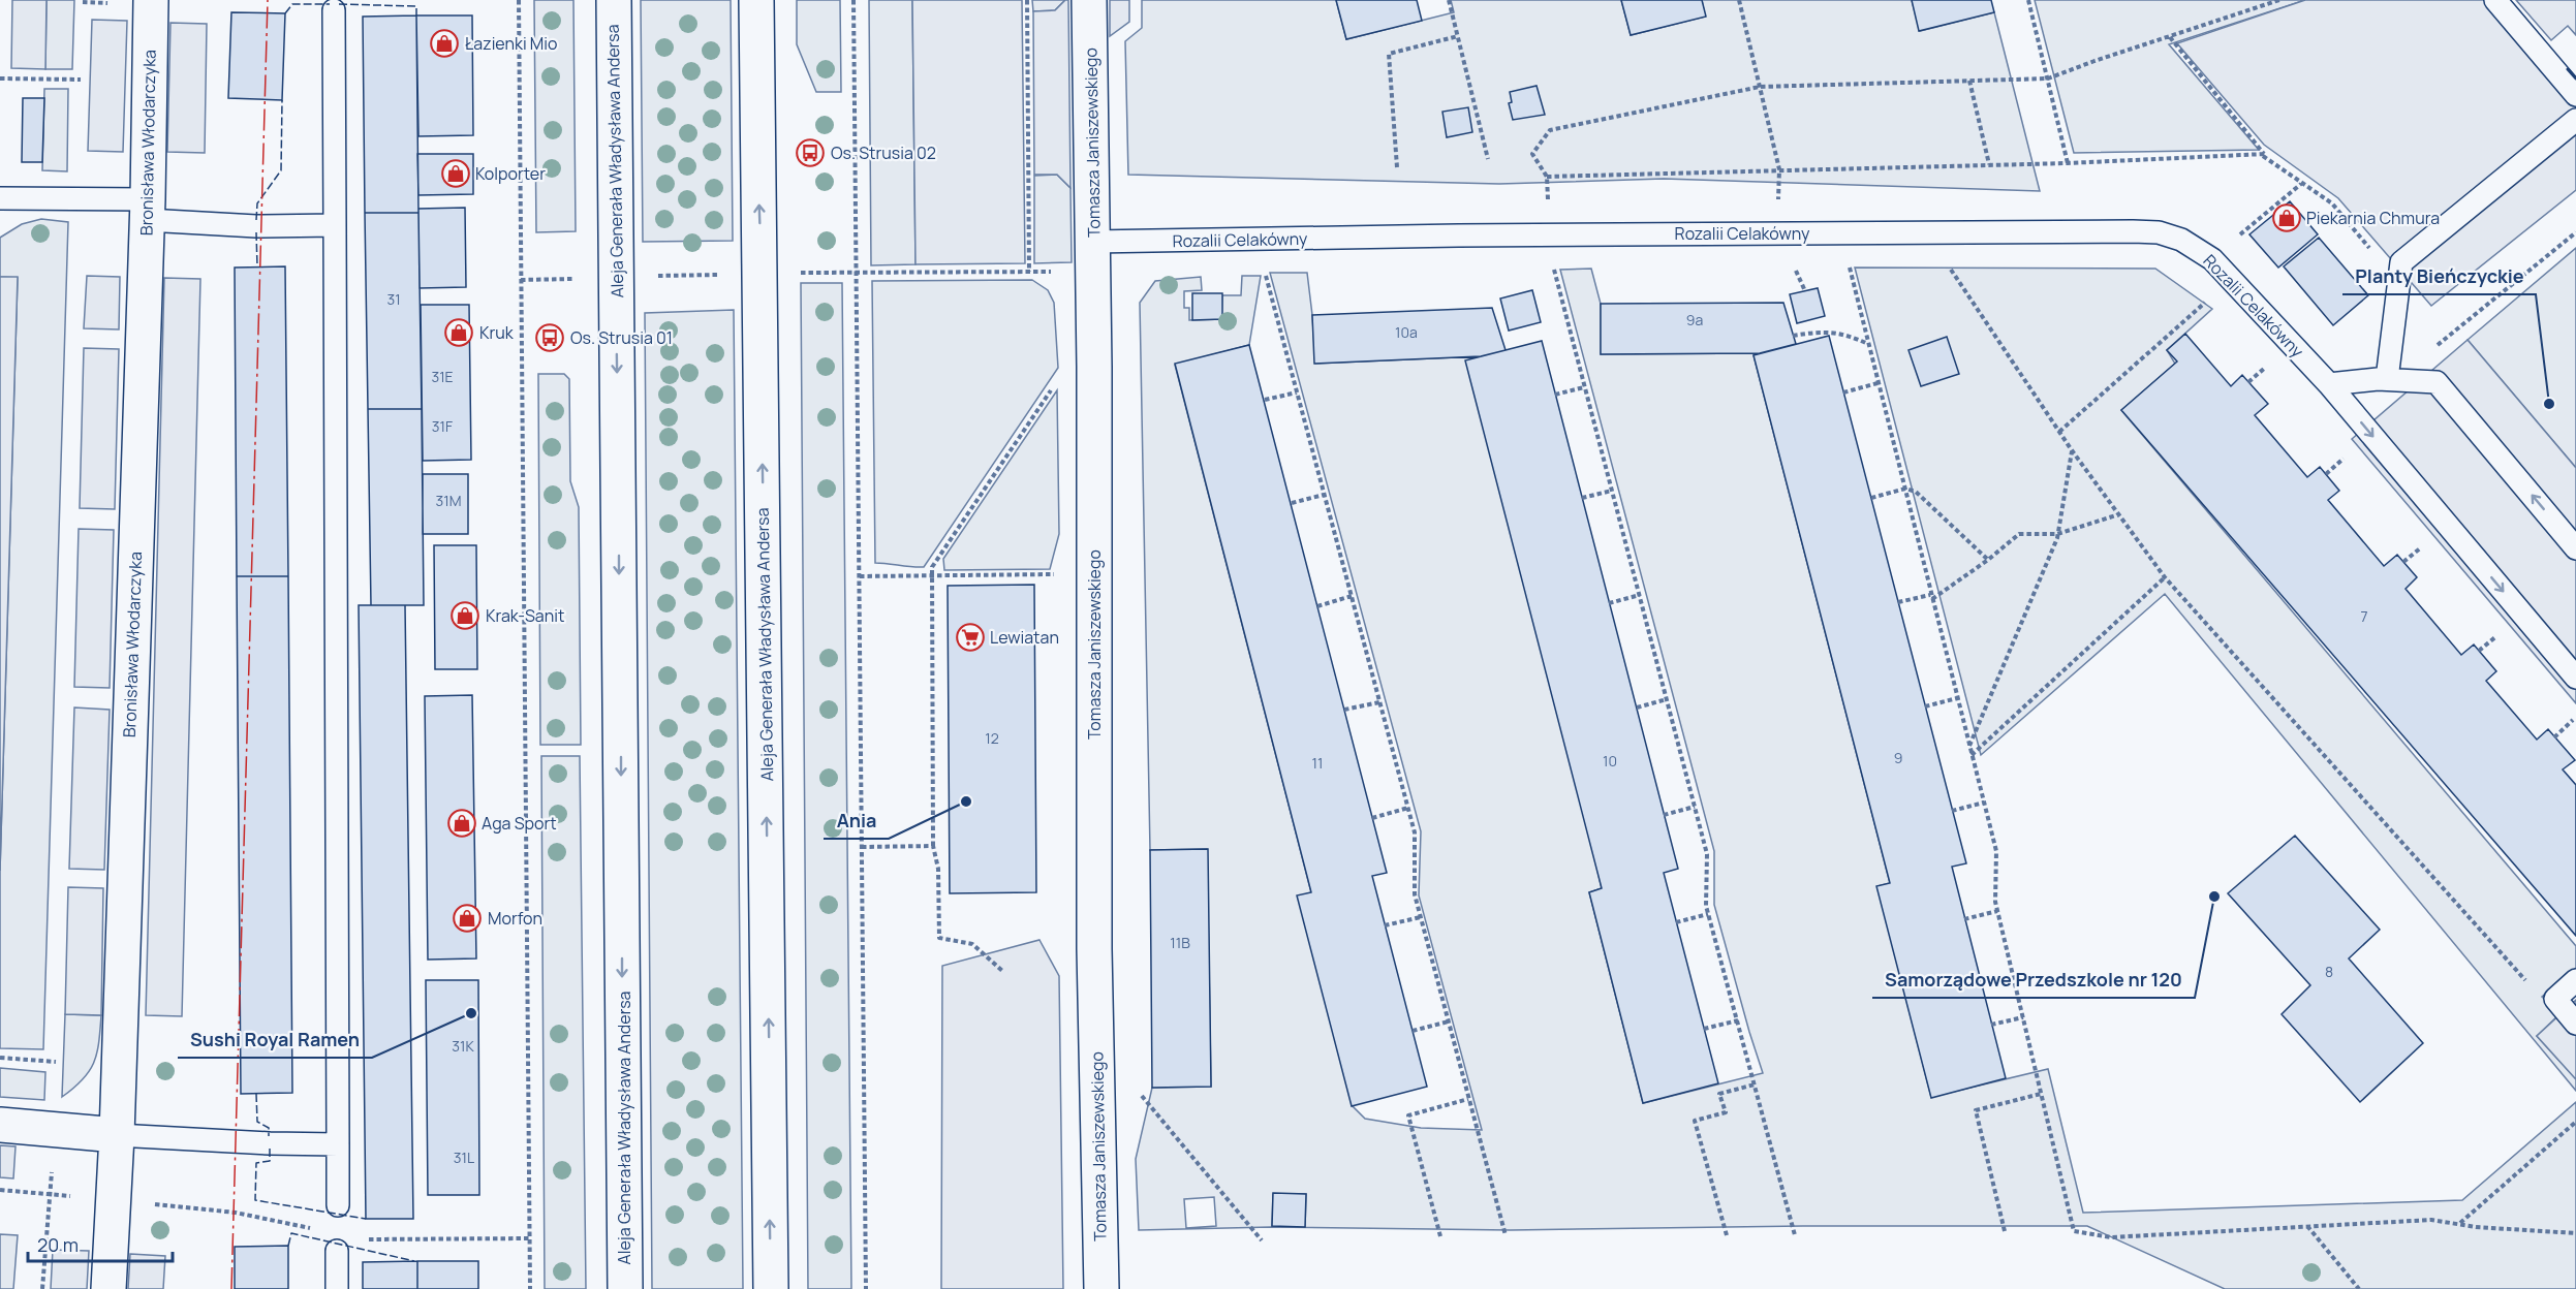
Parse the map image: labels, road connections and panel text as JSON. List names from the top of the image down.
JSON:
{
  "streets": {
    "street": ["Bronisława Włodarczyka", "Tomasza Janiszewskiego", "Aleja Generała Władysława Andersa"],
    "lane": ["Rozalii Celakówny"]
  },
  "crossings": [
    ["Tomasza Janiszewskiego", "Rozalii Celakówny"]
  ],
  "places": {
    "shop": [
      "Łazienki Mio",
      "Kolporter",
      "Piekarnia Chmura",
      "Kruk",
      "Krak-Sanit",
      "Aga Sport",
      "Morfon"
    ],
    "bus stop": ["Os. Strusia 02", "Os. Strusia 01"],
    "other": [
      "Planty Bieńczyckie",
      "Ania",
      "Samorządowe Przedszkole nr 120",
      "Sushi Royal Ramen"
    ],
    "supermarket": ["Lewiatan"]
  },
  "house_numbers": [
    "31",
    "9a",
    "10a",
    "31E",
    "31F",
    "31M",
    "7",
    "12",
    "9",
    "10",
    "11",
    "11B",
    "8",
    "31K",
    "31L"
  ],
  "scale_bar": "20 m"
}
